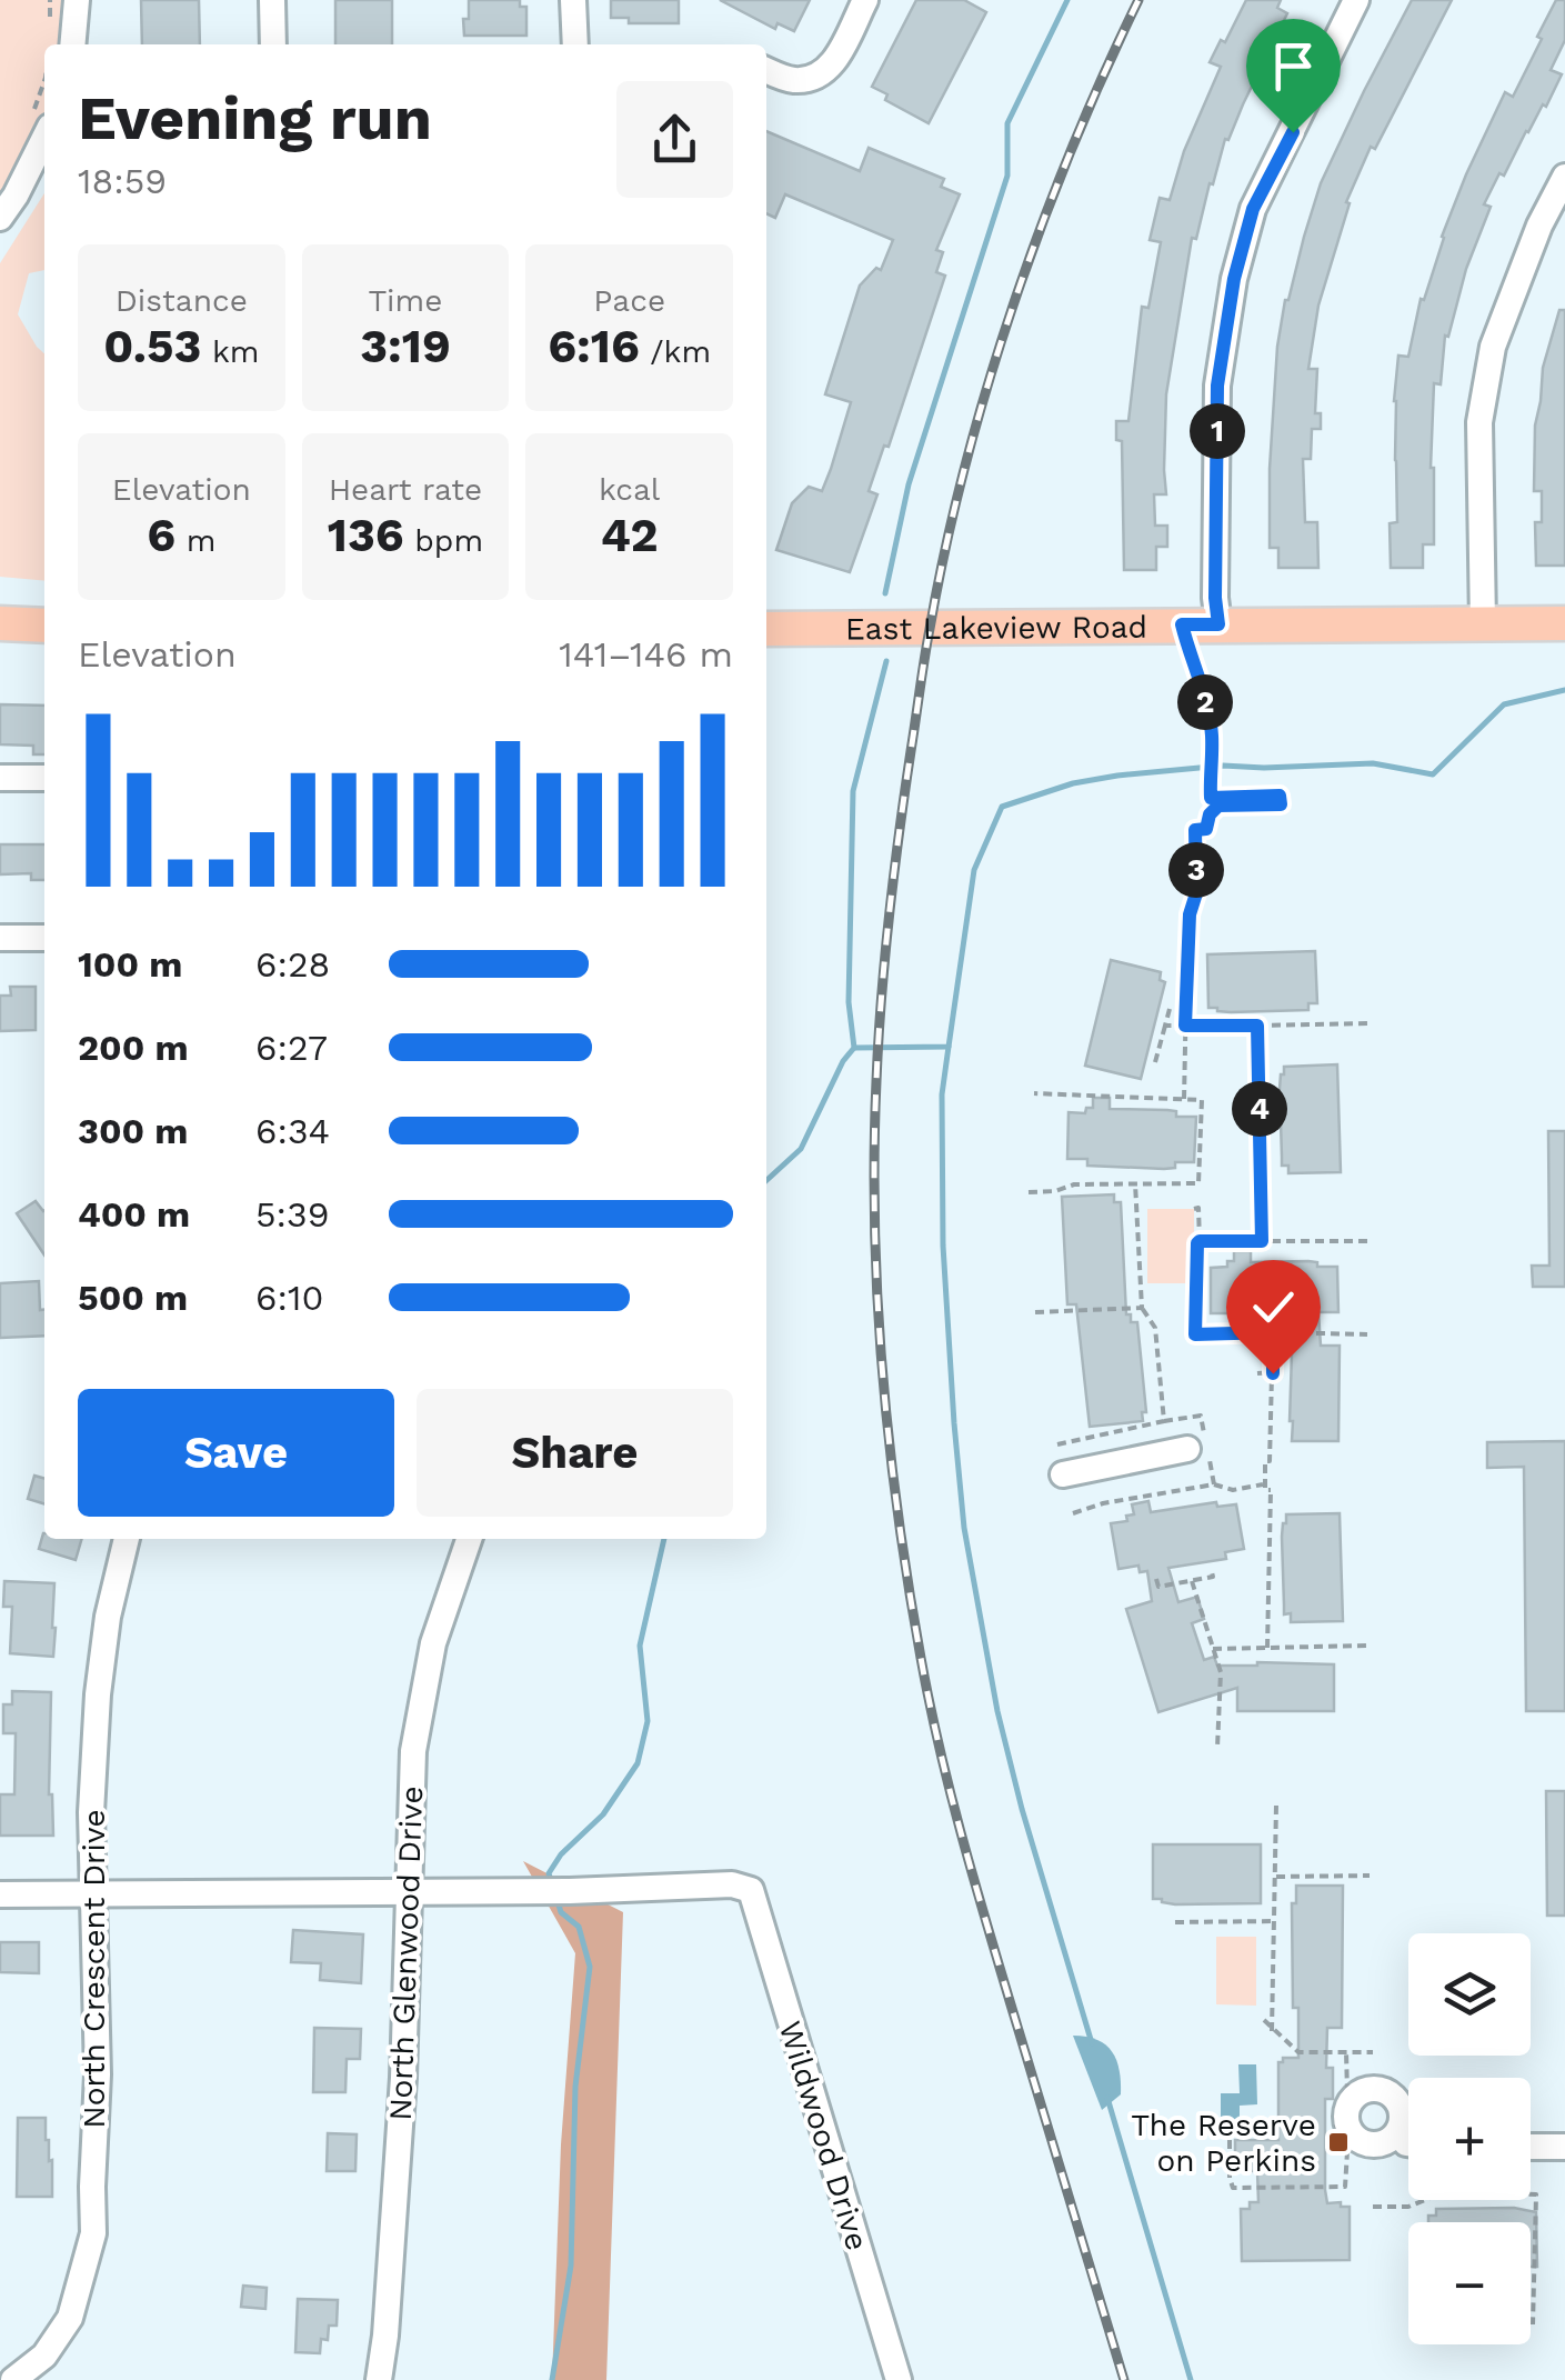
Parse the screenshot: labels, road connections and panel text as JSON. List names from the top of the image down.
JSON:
{
  "streets": {
    "main road": ["East Lakeview Road"],
    "street": ["North Glenwood Drive", "North Crescent Drive", "Wildwood Drive"]
  },
  "crossings": [
    ["North Glenwood Drive", "Wildwood Drive"]
  ],
  "places": {
    "transit": ["The Reserve on Perkins"]
  },
  "page": {
    "heading": ["Evening run", "18:59"],
    "stats": [
      ["Distance", "0.53 km"],
      ["Time", "3:19"],
      ["Pace", "6:16 /km"],
      ["Elevation", "6 m"],
      ["Heart rate", "136 bpm"],
      ["kcal", "42"]
    ],
    "pins": [
      "1",
      "2",
      "3",
      "4"
    ],
    "chart": ["Elevation", "141–146 m"],
    "list": [
      {
        "name": "100 m",
        "note": "6:28"
      },
      {
        "name": "200 m",
        "note": "6:27"
      },
      {
        "name": "300 m",
        "note": "6:34"
      },
      {
        "name": "400 m",
        "note": "5:39"
      },
      {
        "name": "500 m",
        "note": "6:10"
      }
    ],
    "buttons": ["Save", "Share"],
    "map_buttons": ["+", "−"]
  }
}
